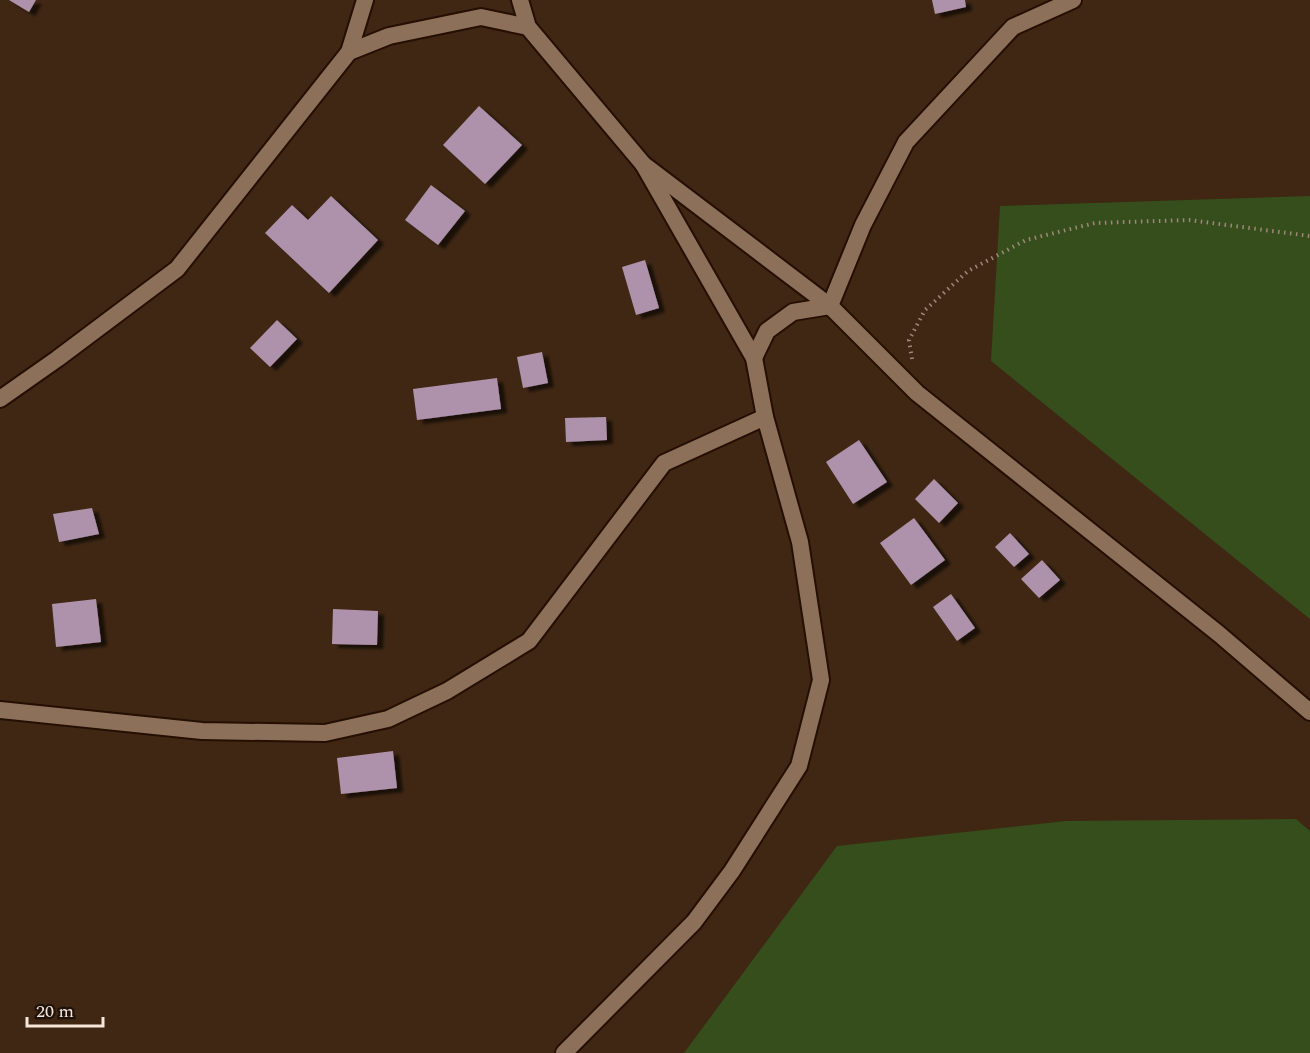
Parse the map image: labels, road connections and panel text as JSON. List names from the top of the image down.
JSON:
{
  "scale_bar": "20 m"
}
